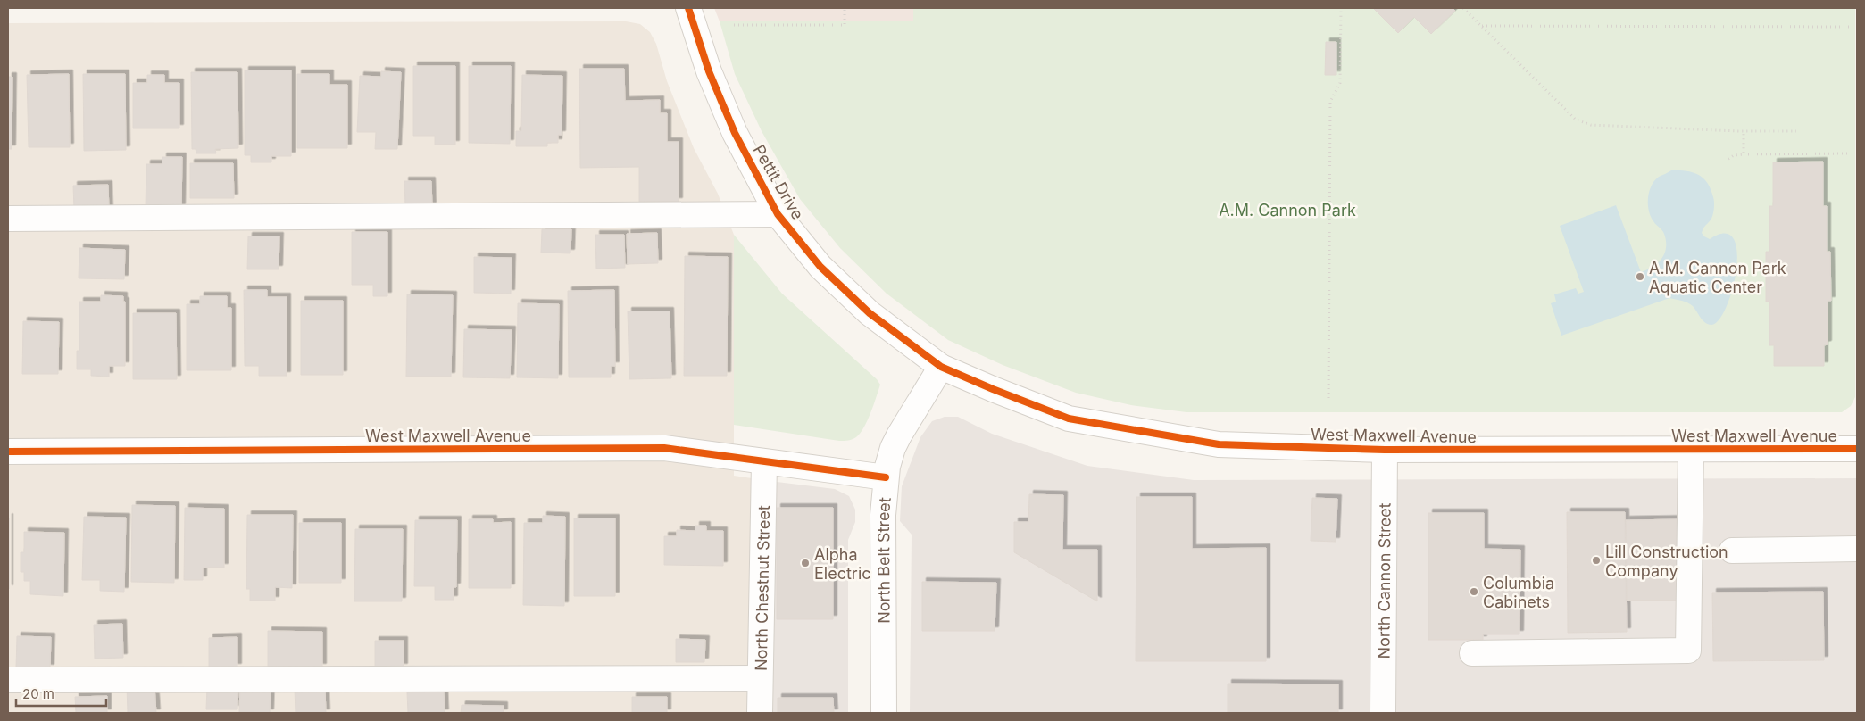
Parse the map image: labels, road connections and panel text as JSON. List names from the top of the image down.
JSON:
{
  "streets": {
    "street": [
      "Pettit Drive",
      "West Maxwell Avenue",
      "North Belt Street",
      "North Cannon Street",
      "North Chestnut Street"
    ]
  },
  "crossings": [
    ["Pettit Drive", "West Maxwell Avenue"],
    ["Pettit Drive", "North Belt Street"],
    ["West Maxwell Avenue", "North Belt Street"],
    ["West Maxwell Avenue", "North Cannon Street"],
    ["West Maxwell Avenue", "North Chestnut Street"]
  ],
  "parks": ["A.M. Cannon Park"],
  "places": [
    "A.M. Cannon Park Aquatic Center",
    "Lill Construction Company",
    "Alpha Electric",
    "Columbia Cabinets"
  ],
  "scale_bar": "20 m"
}
